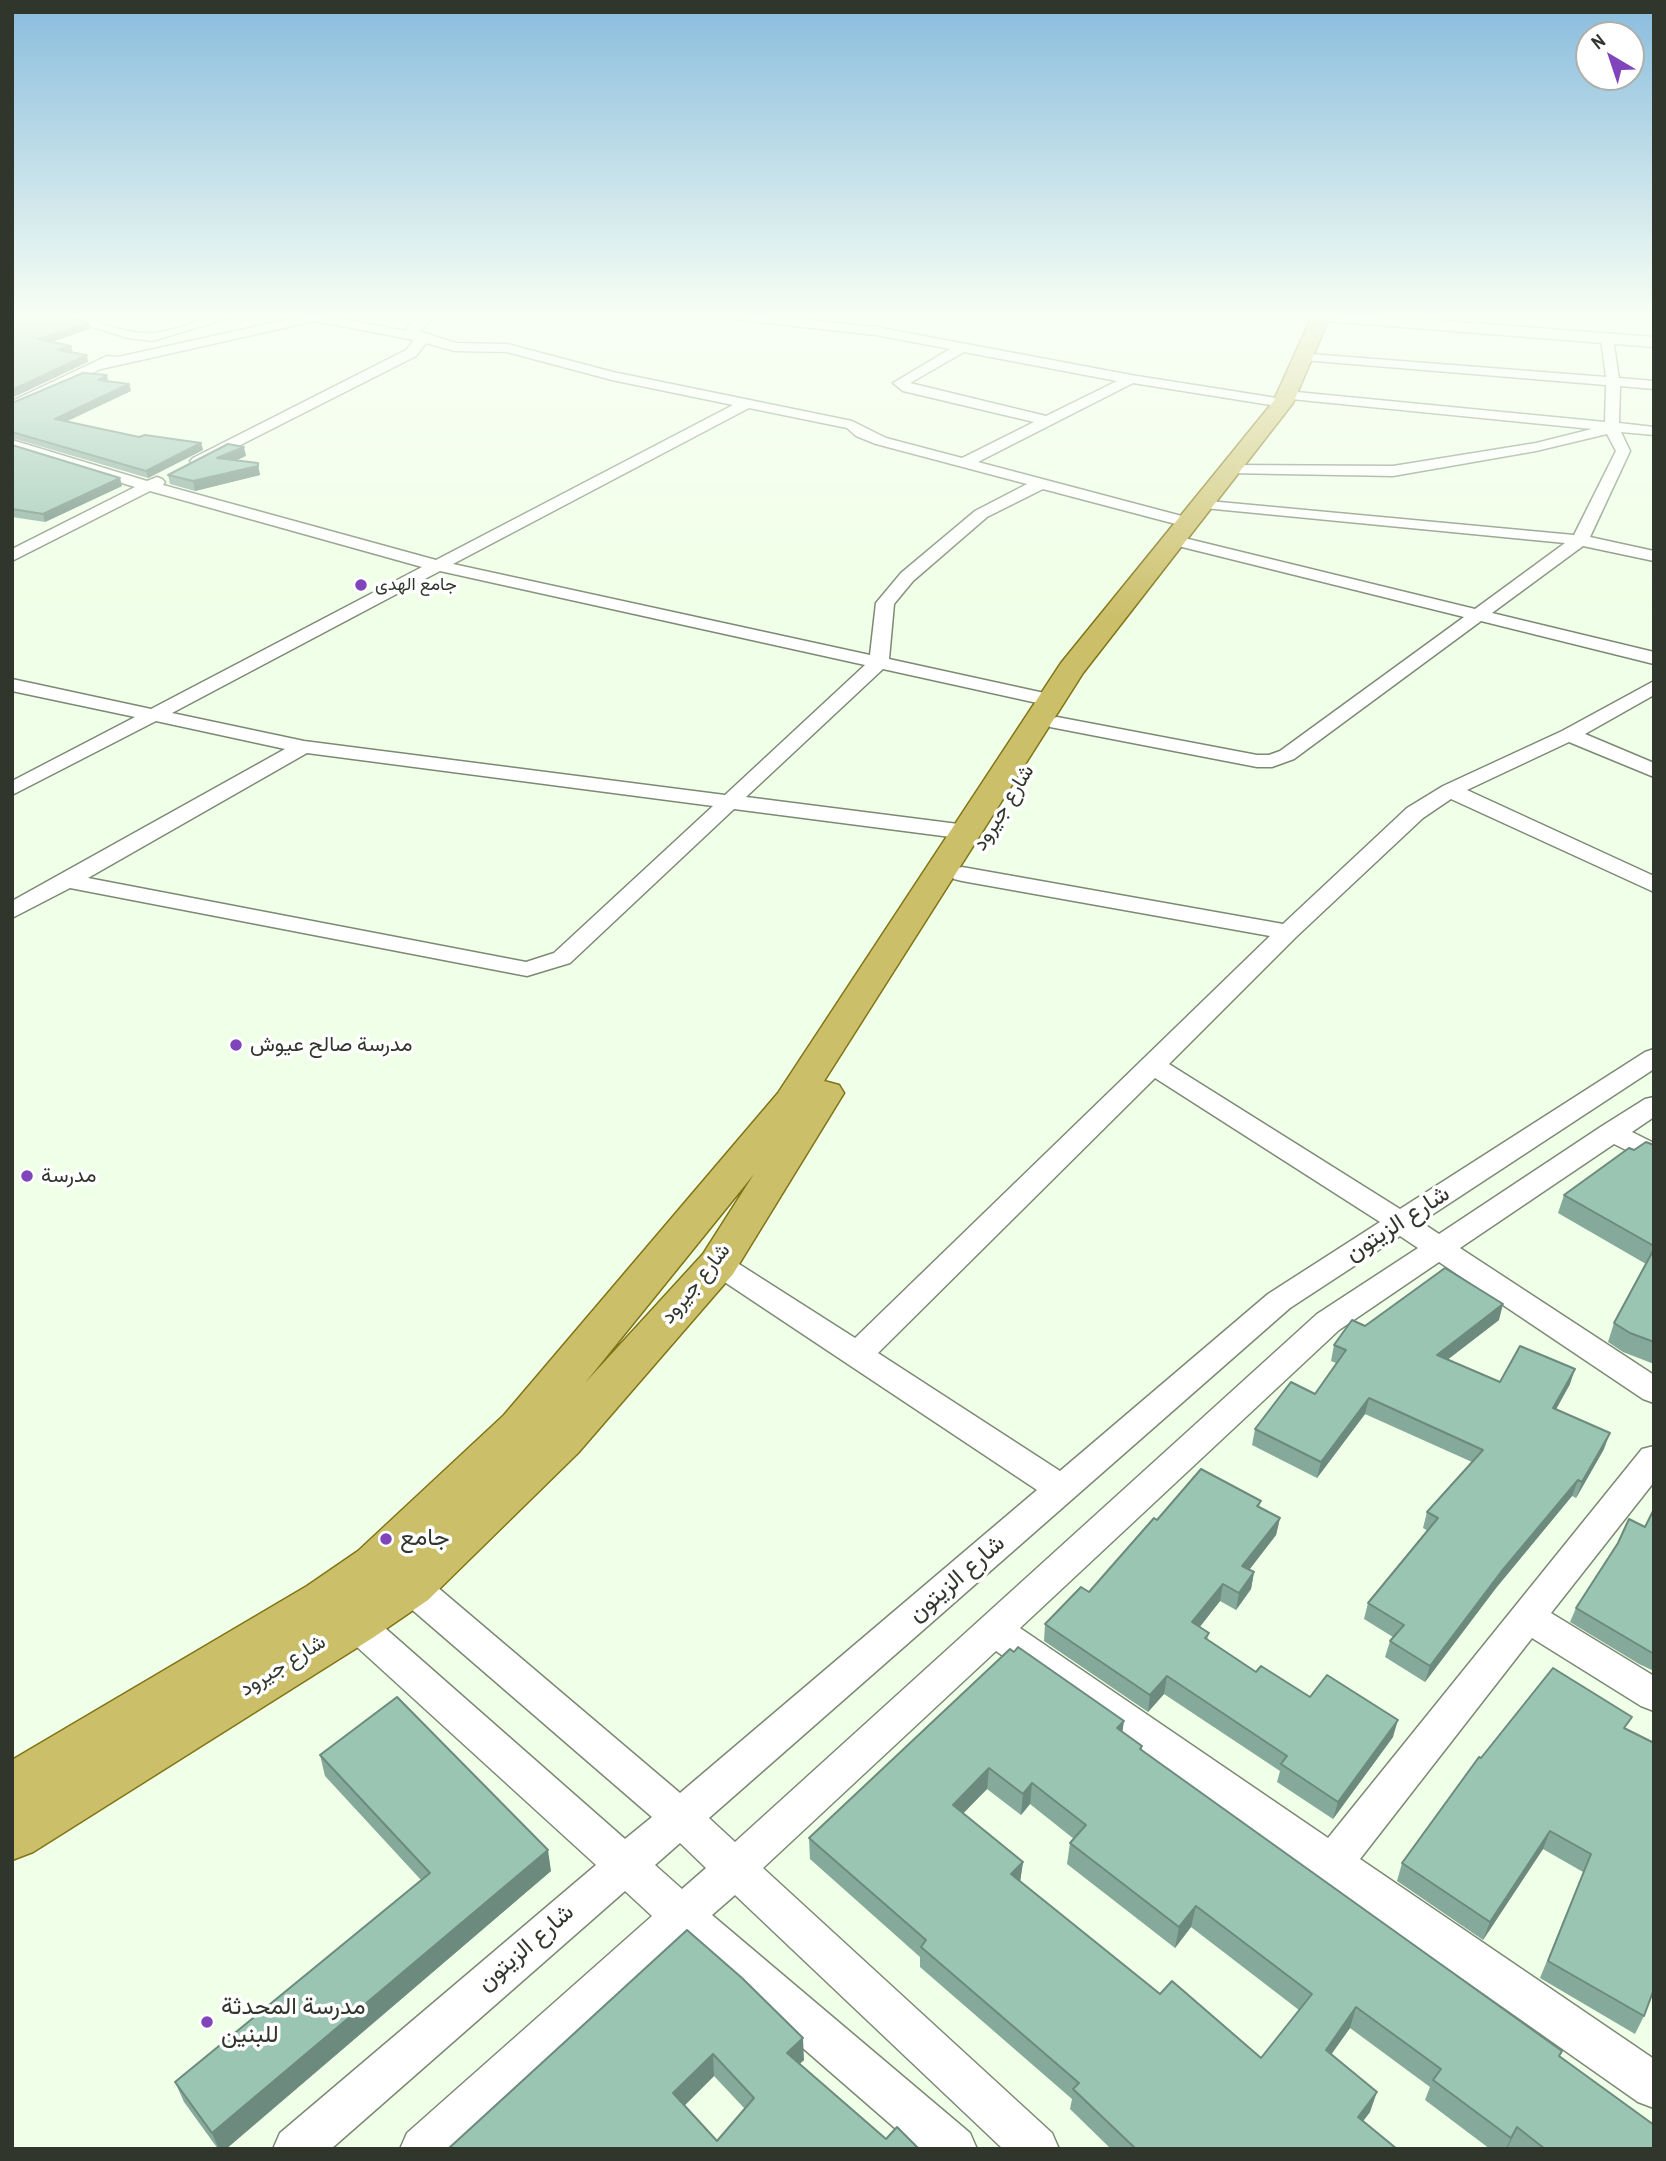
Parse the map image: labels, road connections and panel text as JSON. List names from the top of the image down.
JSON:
{
  "streets": {
    "main road": ["شارع جيرود"],
    "street": ["شارع الزيتون"]
  },
  "places": [
    "جامع الهدى",
    "مدرسة صالح عيوش",
    "مدرسة",
    "جامع",
    "مدرسة المحدثة للبنين"
  ],
  "north": "top left"
}
